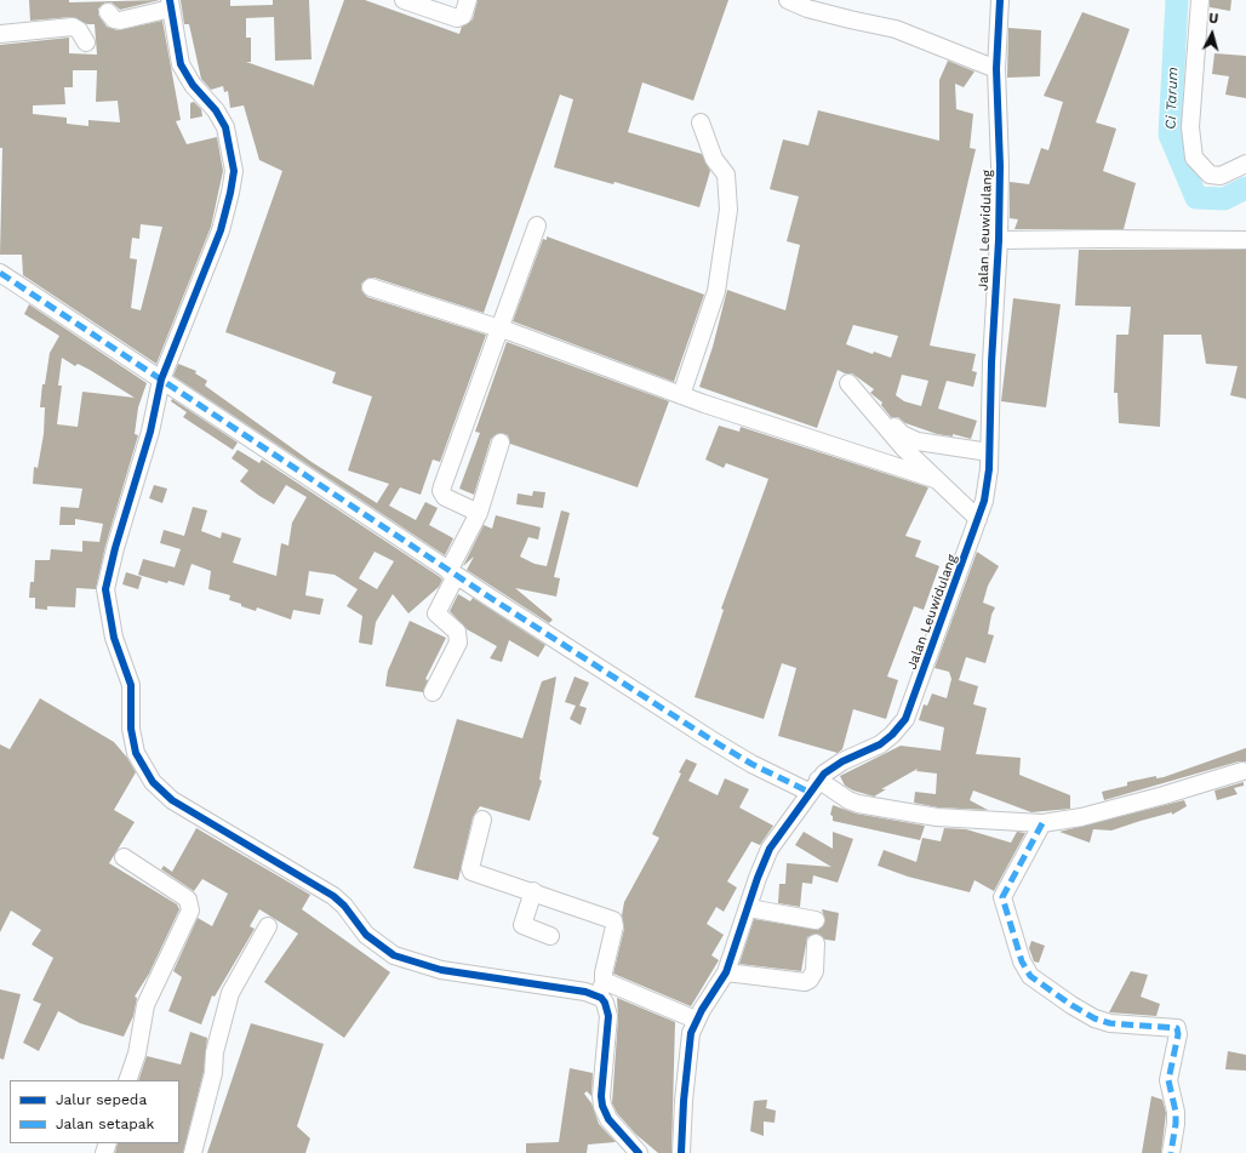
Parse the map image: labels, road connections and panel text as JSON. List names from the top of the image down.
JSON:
{
  "streets": {
    "street": ["Jalan Leuwidulang"]
  },
  "water": ["Ci Tarum"],
  "legend": ["Jalur sepeda", "Jalan setapak"],
  "north": "top"
}
